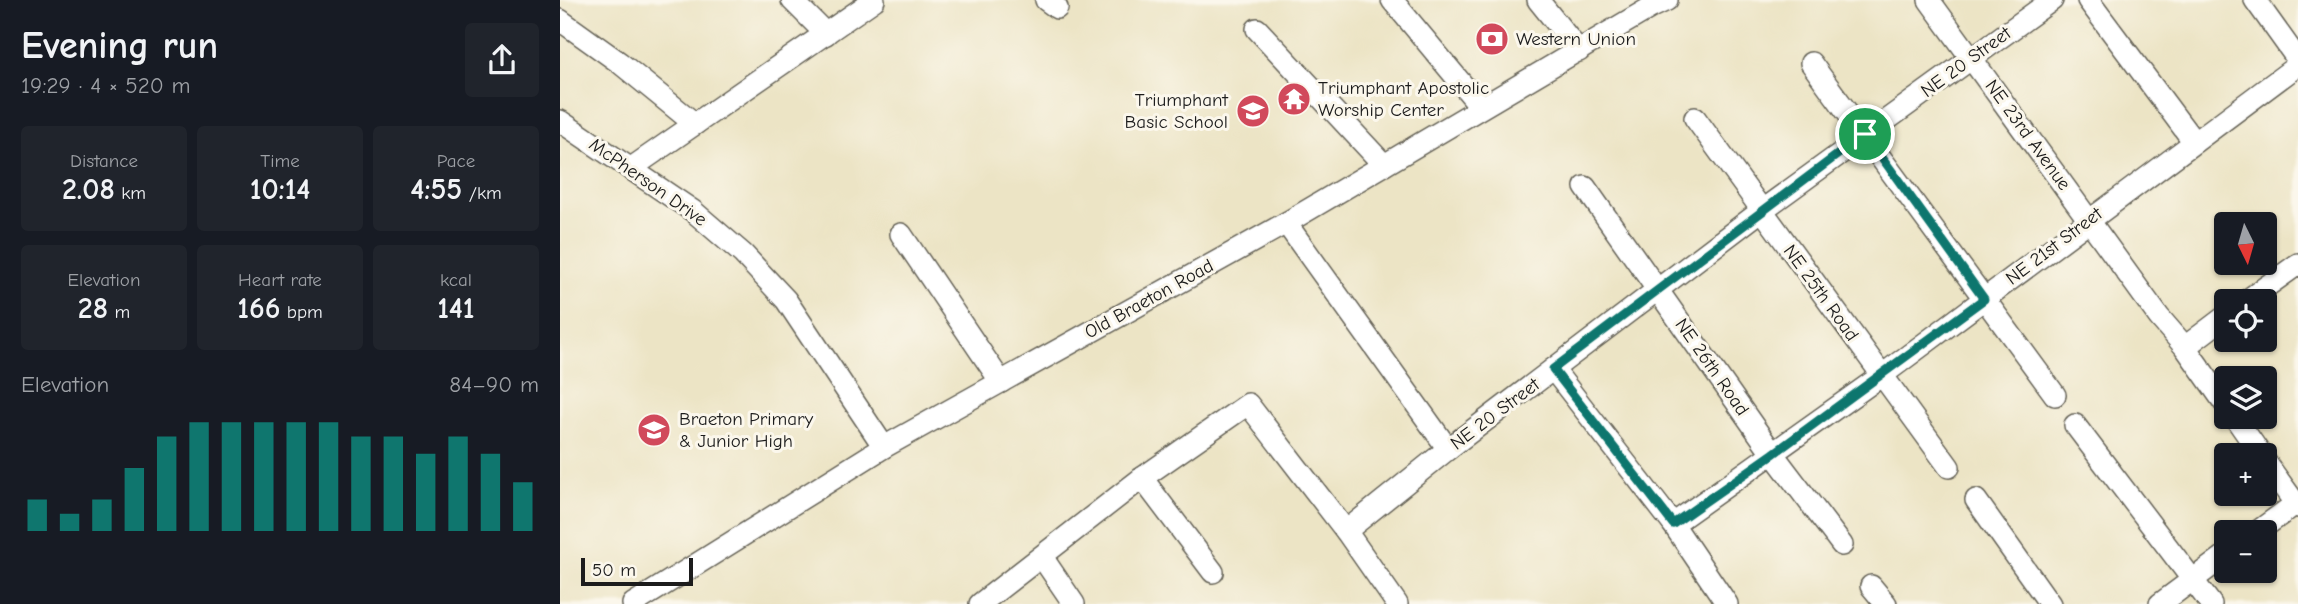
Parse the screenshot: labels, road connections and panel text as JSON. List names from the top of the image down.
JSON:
{
  "streets": {
    "street": [
      "NE 20 Street",
      "NE 23rd Avenue",
      "McPherson Drive",
      "NE 21st Street",
      "NE 25th Road",
      "Old Braeton Road",
      "NE 26th Road"
    ]
  },
  "crossings": [
    ["NE 20 Street", "NE 23rd Avenue"],
    ["NE 20 Street", "NE 25th Road"],
    ["NE 20 Street", "NE 26th Road"],
    ["NE 23rd Avenue", "NE 21st Street"],
    ["McPherson Drive", "Old Braeton Road"],
    ["NE 21st Street", "NE 25th Road"],
    ["NE 21st Street", "NE 26th Road"]
  ],
  "places": {
    "bank": ["Western Union"],
    "temple": ["Triumphant Apostolic Worship Center"],
    "school or university": ["Triumphant Basic School", "Braeton Primary & Junior High"]
  },
  "scale_bar": "50 m",
  "north": "bottom",
  "page": {
    "heading": ["Evening run", "19:29 · 4 × 520 m"],
    "stats": [
      ["Distance", "2.08 km"],
      ["Time", "10:14"],
      ["Pace", "4:55 /km"],
      ["Elevation", "28 m"],
      ["Heart rate", "166 bpm"],
      ["kcal", "141"]
    ],
    "map_buttons": ["+", "−"],
    "chart": ["Elevation", "84–90 m"],
    "scale": "50 m"
  }
}
